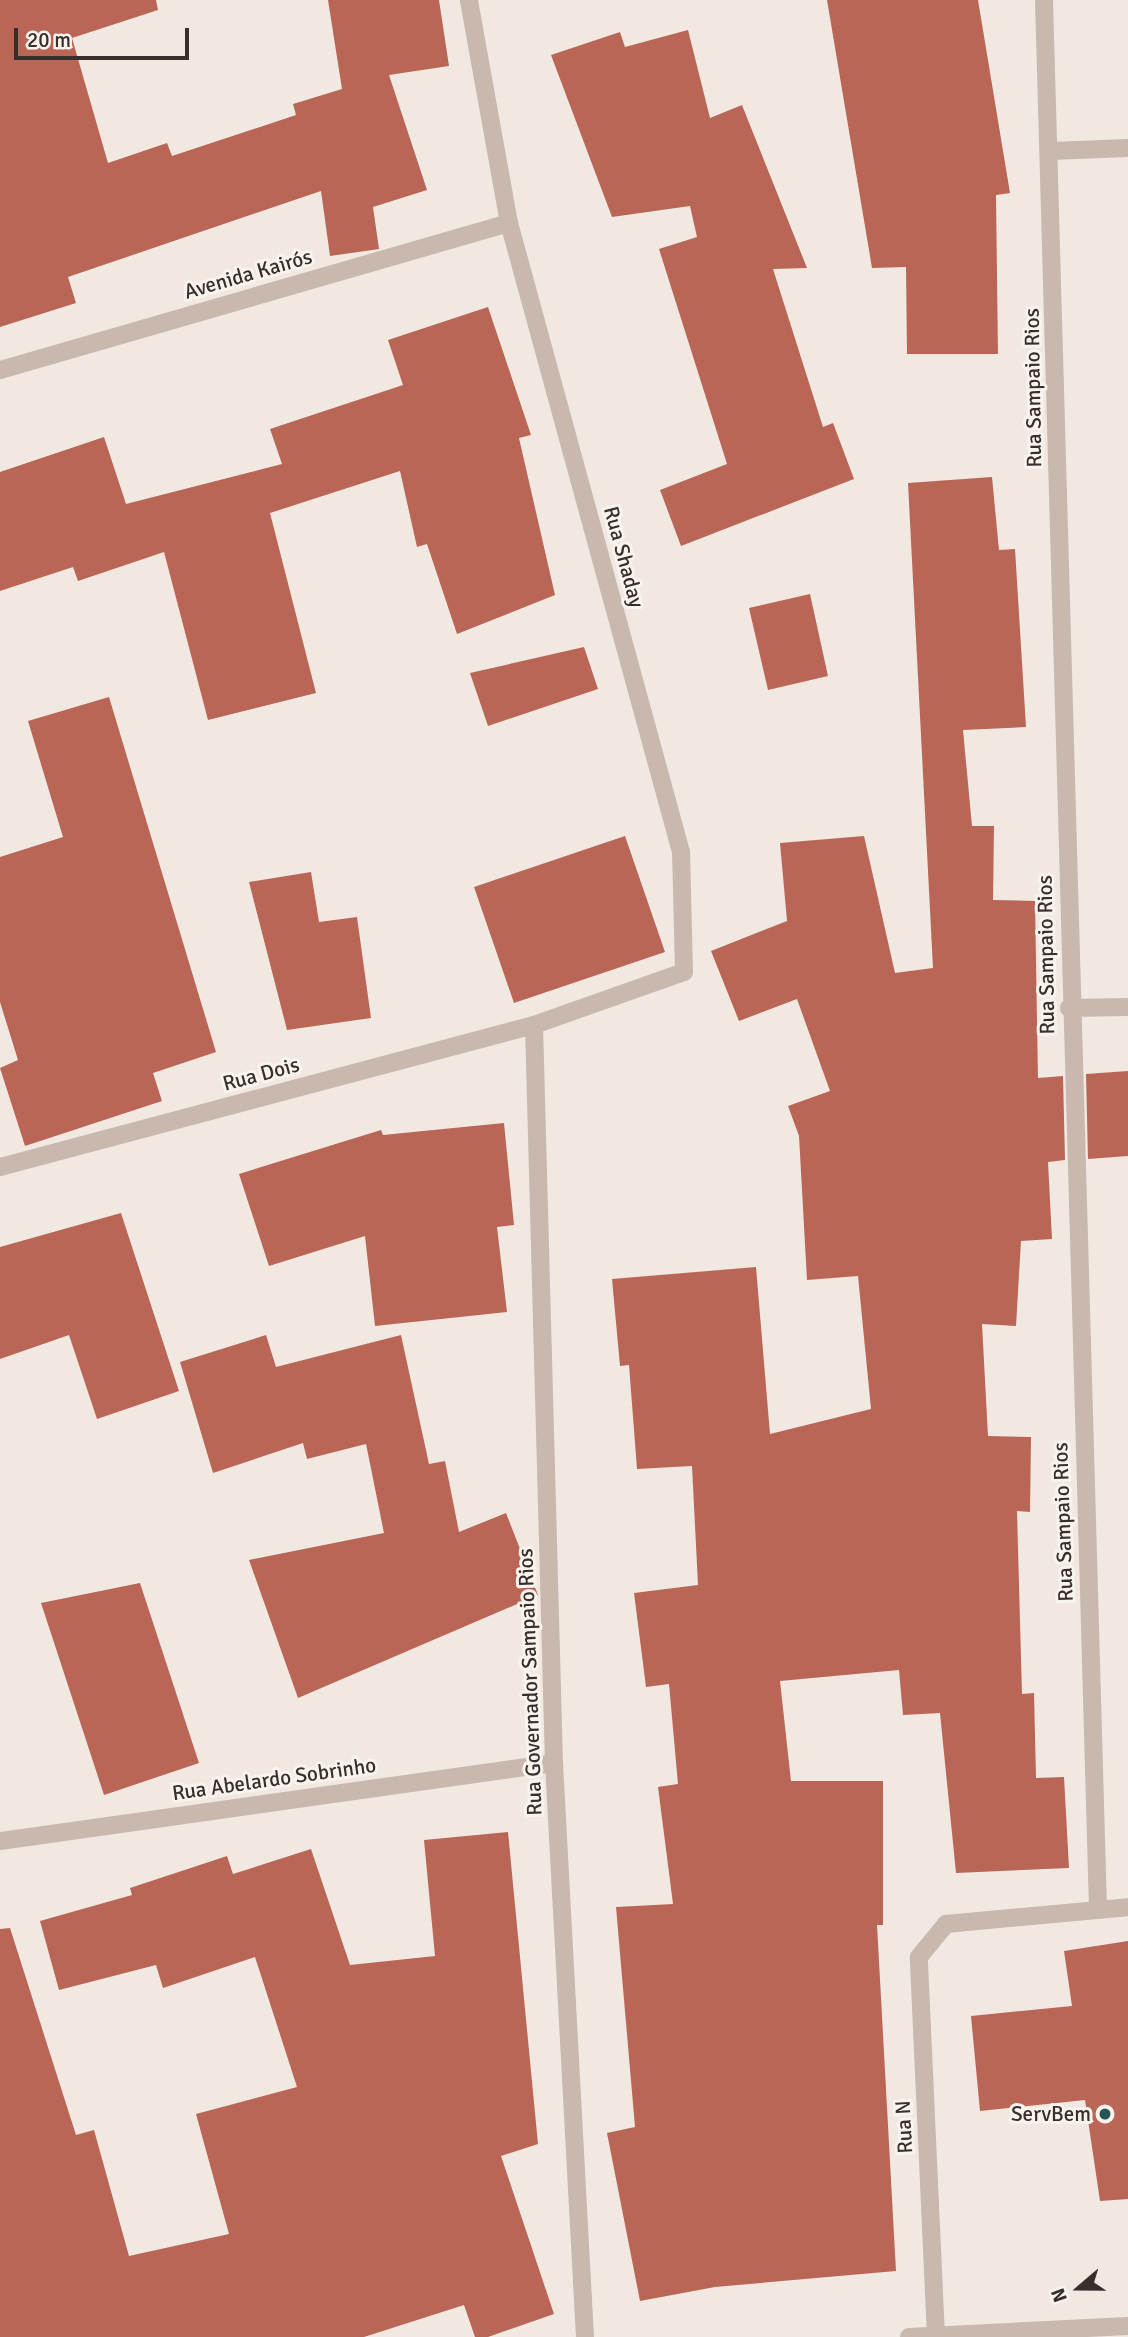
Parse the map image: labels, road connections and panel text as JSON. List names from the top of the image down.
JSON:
{
  "streets": {
    "street": [
      "Avenida Kairós",
      "Rua Sampaio Rios",
      "Rua Shaday",
      "Rua Dois",
      "Rua Governador Sampaio Rios",
      "Rua Abelardo Sobrinho",
      "Rua N"
    ]
  },
  "crossings": [
    ["Avenida Kairós", "Rua Shaday"],
    ["Rua Sampaio Rios", "Rua N"],
    ["Rua Shaday", "Rua Dois"],
    ["Rua Shaday", "Rua Governador Sampaio Rios"],
    ["Rua Dois", "Rua Governador Sampaio Rios"],
    ["Rua Governador Sampaio Rios", "Rua Abelardo Sobrinho"]
  ],
  "places": ["ServBem"],
  "scale_bar": "20 m",
  "north": "left"
}
